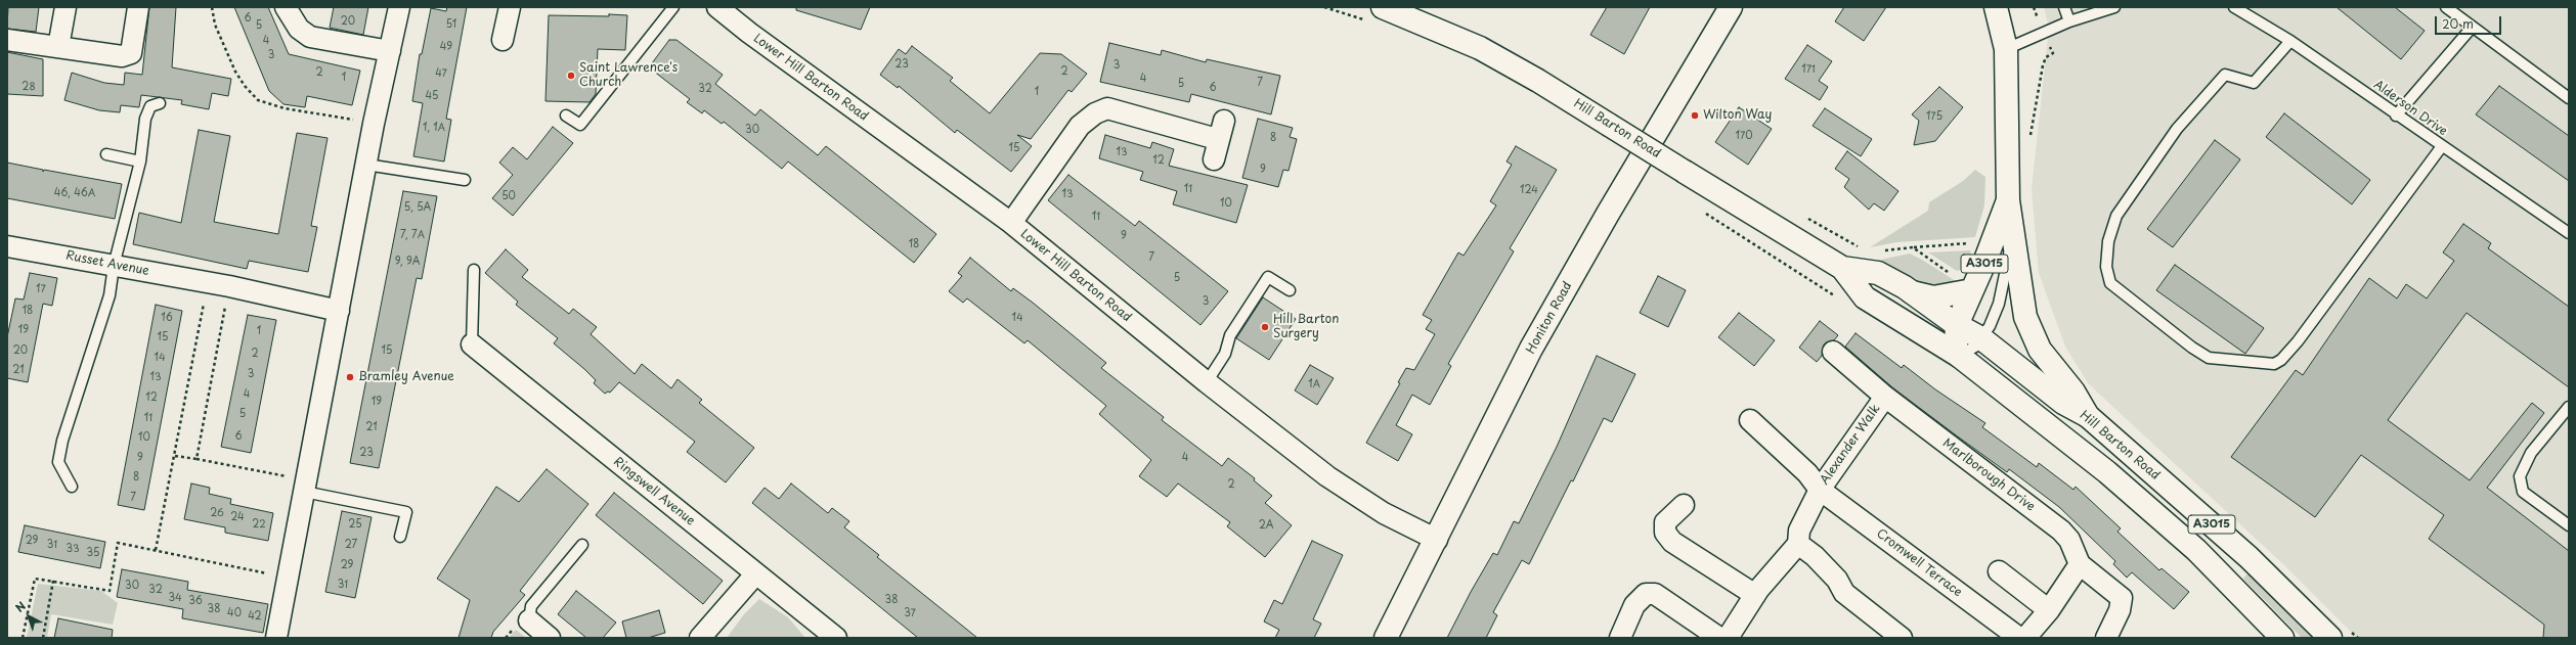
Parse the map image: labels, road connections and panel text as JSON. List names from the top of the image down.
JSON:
{
  "streets": {
    "main road": ["Hill Barton Road", "A3015", "Honiton Road"],
    "street": [
      "Lower Hill Barton Road",
      "Russet Avenue",
      "Alexander Walk",
      "Marlborough Drive",
      "Ringswell Avenue",
      "Cromwell Terrace"
    ],
    "lane": ["Alderson Drive"]
  },
  "crossings": [
    ["Lower Hill Barton Road", "Honiton Road"],
    ["Hill Barton Road", "A3015"],
    ["Alexander Walk", "Marlborough Drive"],
    ["Alexander Walk", "Cromwell Terrace"]
  ],
  "places": [
    "Saint Lawrence's Church",
    "Wilton Way",
    "Hill Barton Surgery",
    "Bramley Avenue"
  ],
  "house_numbers": [
    "6",
    "20",
    "51",
    "5",
    "4",
    "49",
    "3",
    "23",
    "3",
    "171",
    "2",
    "2",
    "47",
    "1",
    "4",
    "7",
    "5",
    "28",
    "6",
    "32",
    "1",
    "45",
    "175",
    "1, 1A",
    "30",
    "170",
    "8",
    "15",
    "13",
    "12",
    "9",
    "11",
    "124",
    "46, 46A",
    "13",
    "50",
    "10",
    "5, 5A",
    "11",
    "7, 7A",
    "9",
    "18",
    "7",
    "9, 9A",
    "5",
    "17",
    "3",
    "18",
    "16",
    "14",
    "19",
    "1",
    "15",
    "20",
    "15",
    "2",
    "14",
    "21",
    "3",
    "13",
    "1A",
    "4",
    "12",
    "19",
    "5",
    "11",
    "21",
    "6",
    "10",
    "23",
    "9",
    "4",
    "8",
    "2",
    "7",
    "26",
    "24",
    "22",
    "25",
    "2A",
    "29",
    "31",
    "27",
    "33",
    "35",
    "29",
    "31",
    "30",
    "32",
    "34",
    "38",
    "36",
    "38",
    "40",
    "37",
    "42"
  ],
  "scale_bar": "20 m",
  "north": "top left"
}
